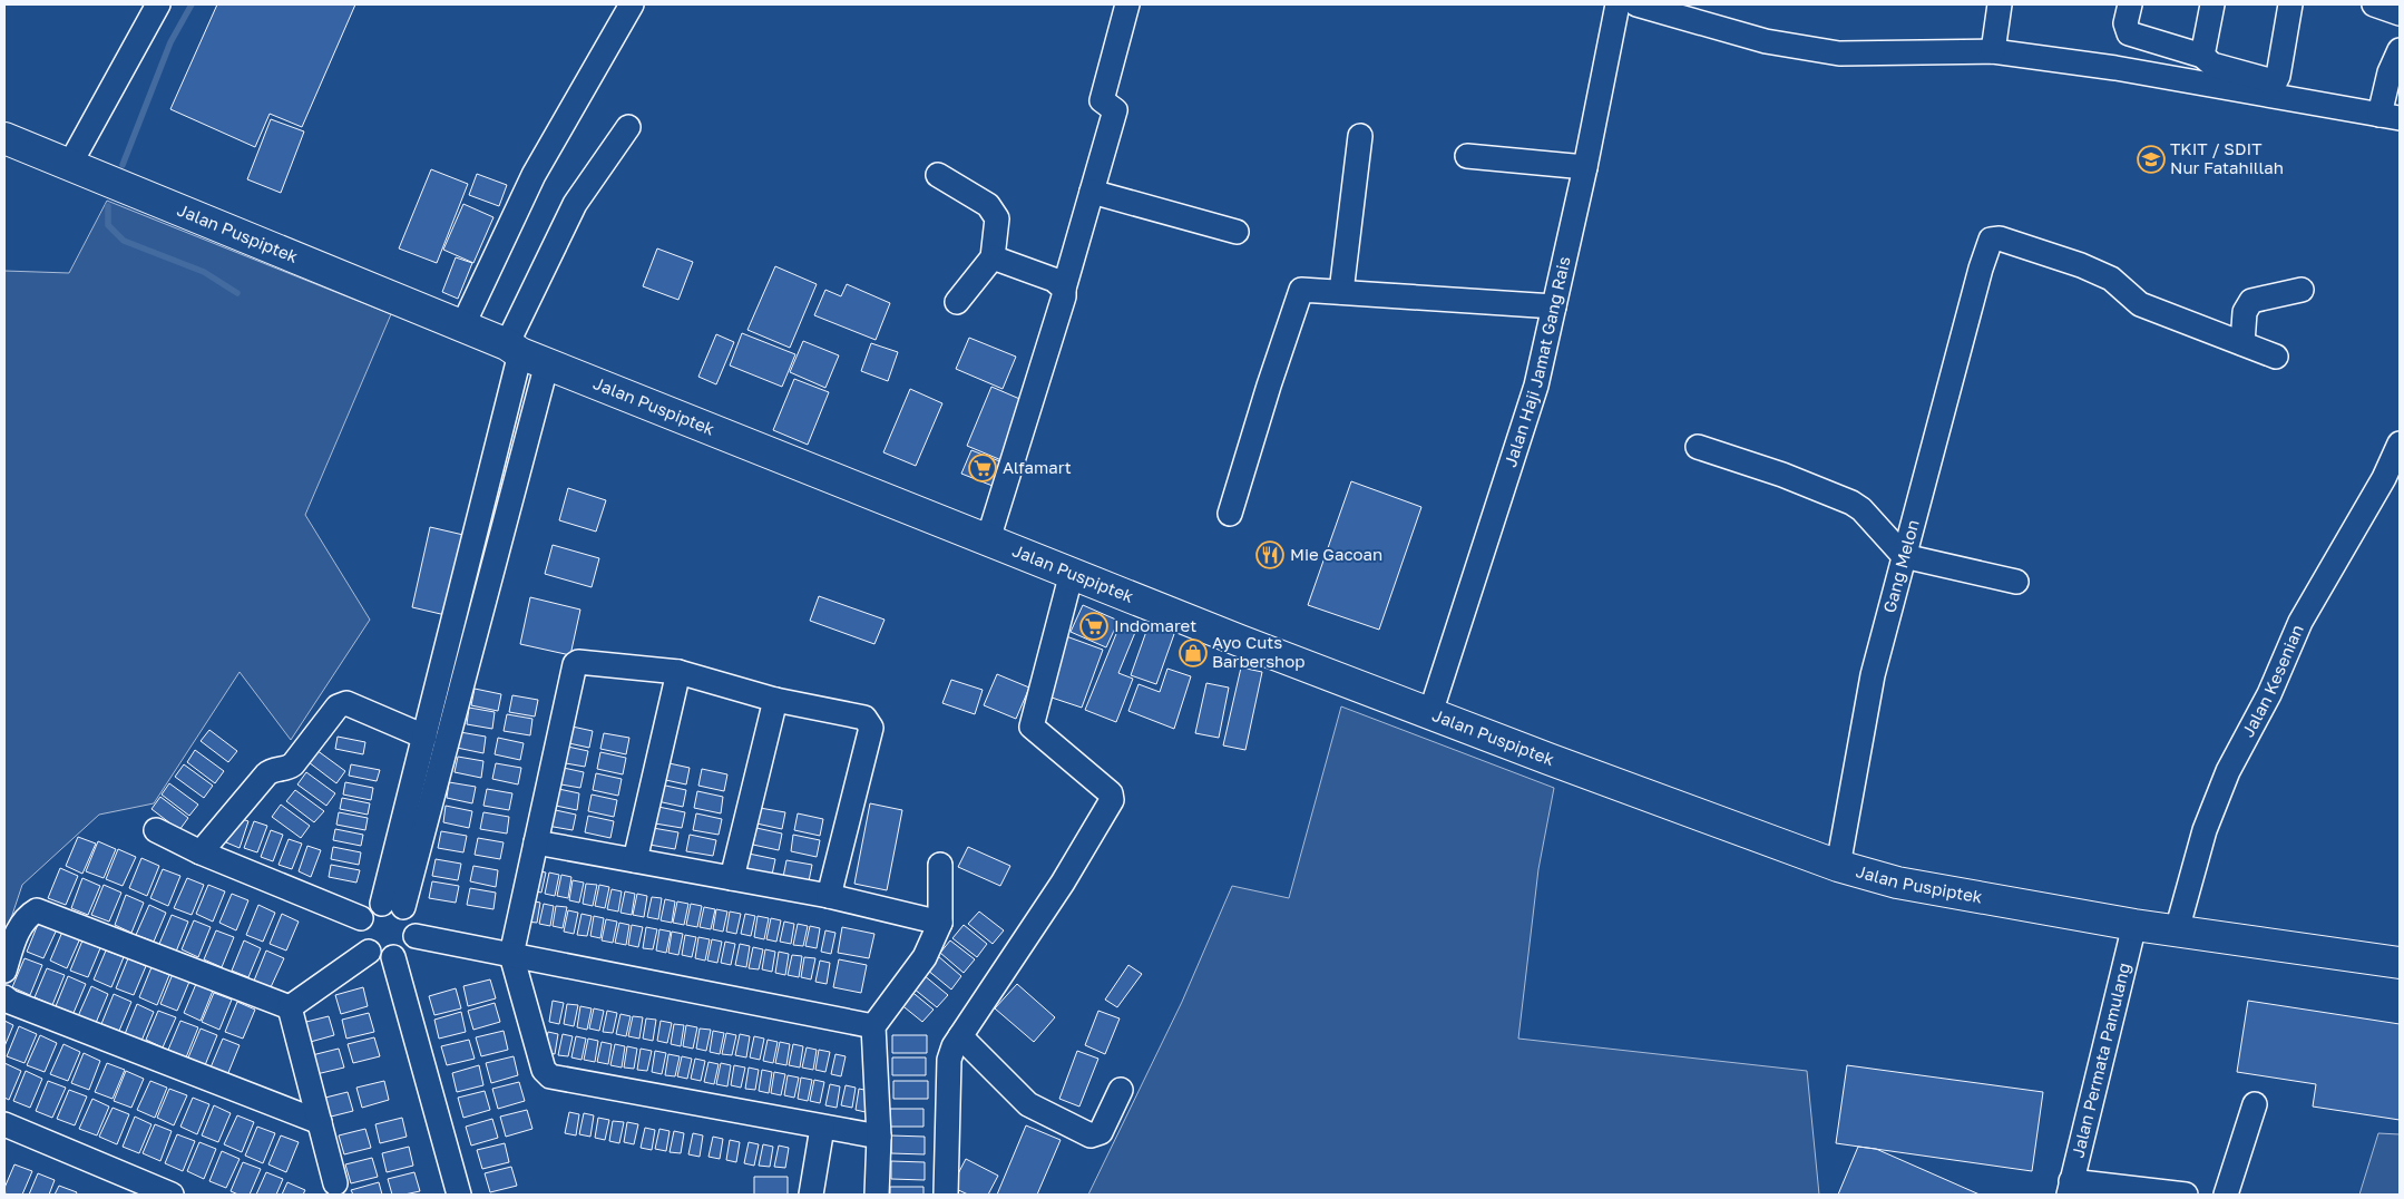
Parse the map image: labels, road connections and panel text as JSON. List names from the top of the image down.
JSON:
{
  "streets": {
    "main road": ["Jalan Puspiptek"],
    "street": [
      "Jalan Haji Jamat Gang Rais",
      "Gang Melon",
      "Jalan Kesenian",
      "Jalan Permata Pamulang"
    ]
  },
  "crossings": [
    ["Jalan Puspiptek", "Jalan Haji Jamat Gang Rais"],
    ["Jalan Puspiptek", "Gang Melon"],
    ["Jalan Puspiptek", "Jalan Kesenian"],
    ["Jalan Puspiptek", "Jalan Permata Pamulang"]
  ],
  "places": {
    "school or university": ["TKIT / SDIT Nur Fatahillah"],
    "supermarket": ["Alfamart", "Indomaret"],
    "restaurant": ["Mie Gacoan"],
    "shop": ["Ayo Cuts Barbershop"]
  }
}
